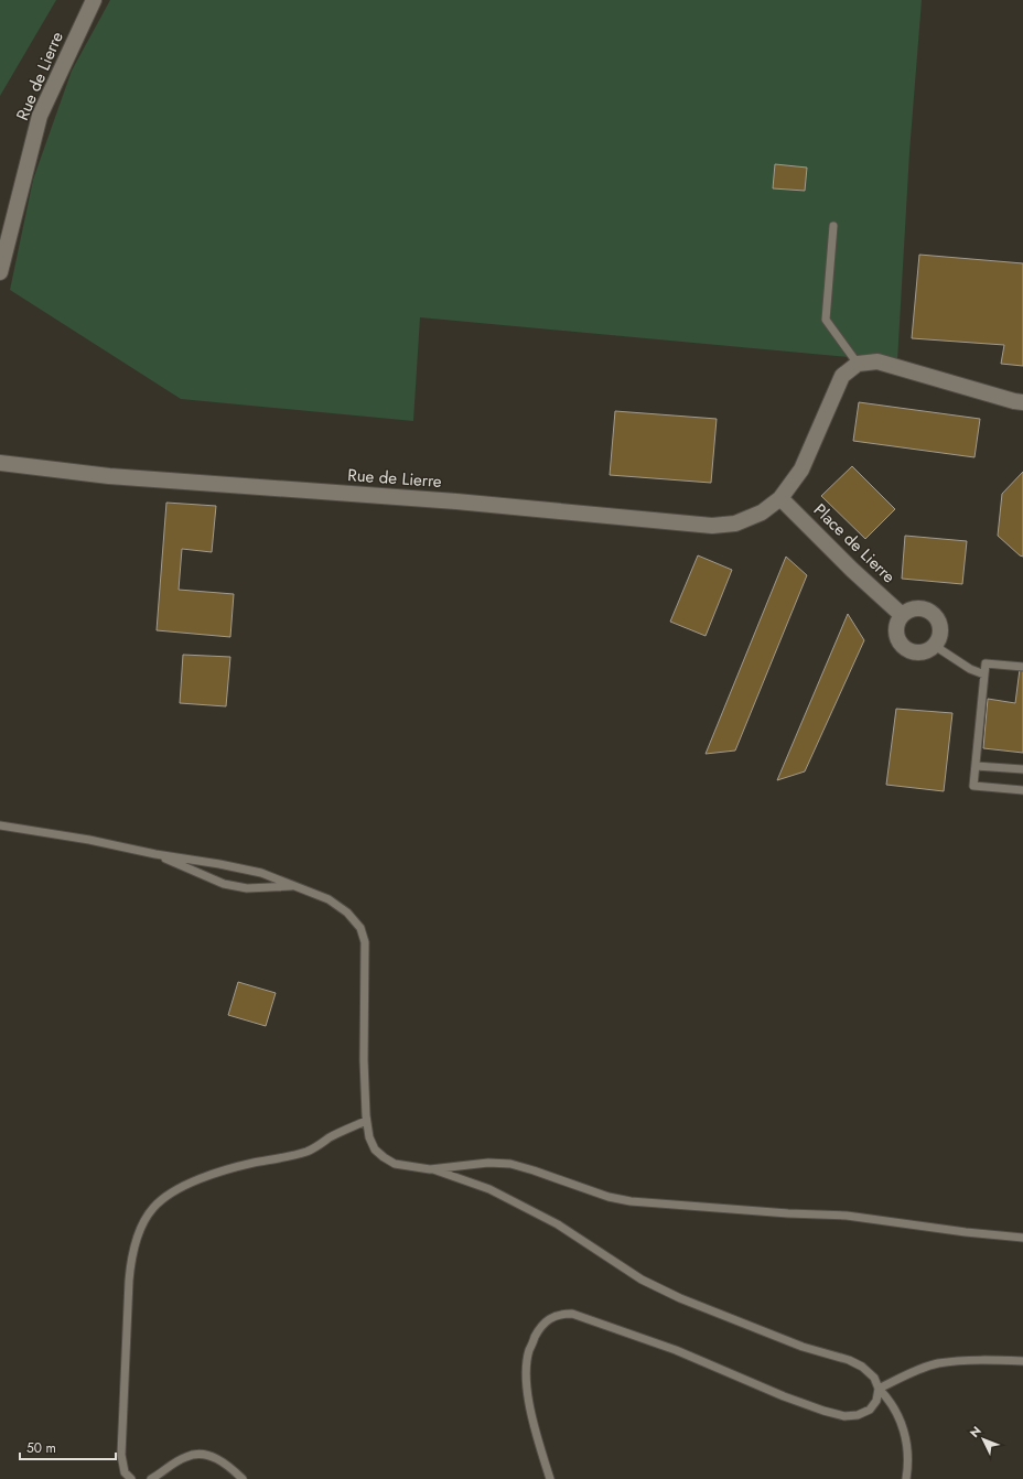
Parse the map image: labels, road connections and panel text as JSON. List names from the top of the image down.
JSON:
{
  "streets": {
    "street": ["Rue de Lierre", "Place de Lierre"]
  },
  "crossings": [
    ["Rue de Lierre", "Place de Lierre"]
  ],
  "scale_bar": "50 m",
  "north": "top left"
}
